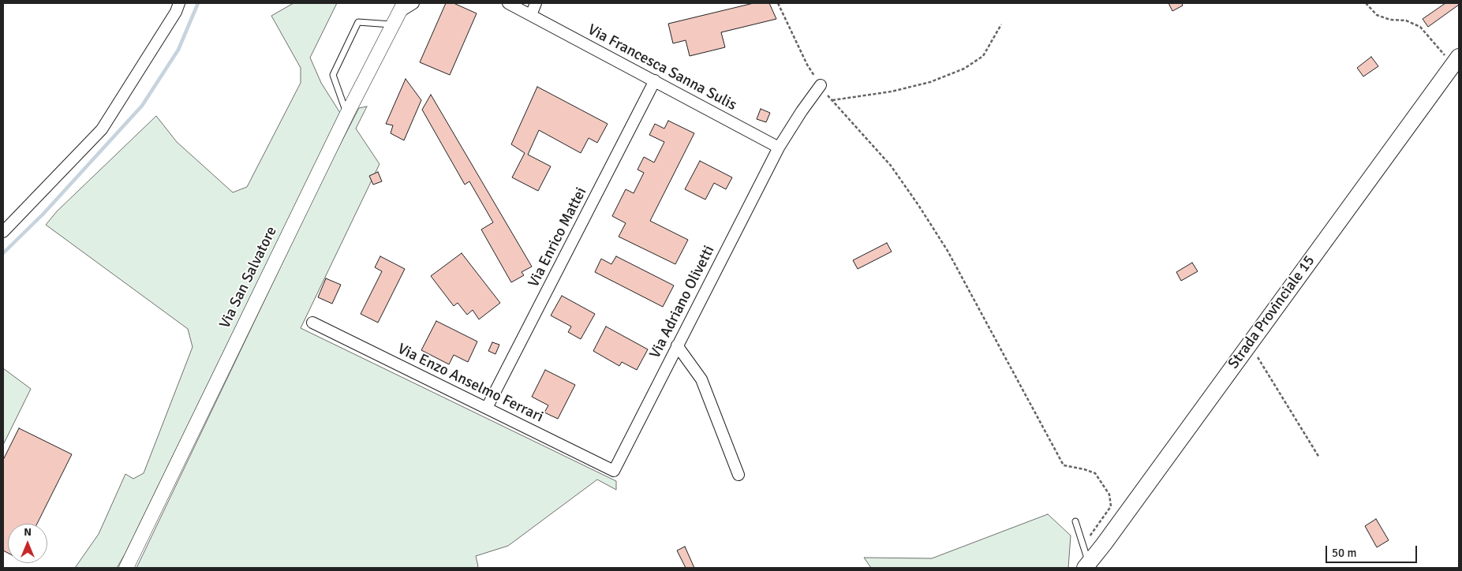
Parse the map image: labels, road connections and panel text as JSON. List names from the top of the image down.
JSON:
{
  "streets": {
    "main road": ["Strada Provinciale 15"],
    "street": [
      "Via Francesca Sanna Sulis",
      "Via Enrico Mattei",
      "Via San Salvatore",
      "Via Adriano Olivetti",
      "Via Enzo Anselmo Ferrari"
    ]
  },
  "crossings": [
    ["Via Francesca Sanna Sulis", "Via Enrico Mattei"],
    ["Via Francesca Sanna Sulis", "Via Adriano Olivetti"],
    ["Via Enrico Mattei", "Via Enzo Anselmo Ferrari"],
    ["Via Adriano Olivetti", "Via Enzo Anselmo Ferrari"]
  ],
  "scale_bar": "50 m",
  "north": "top"
}
